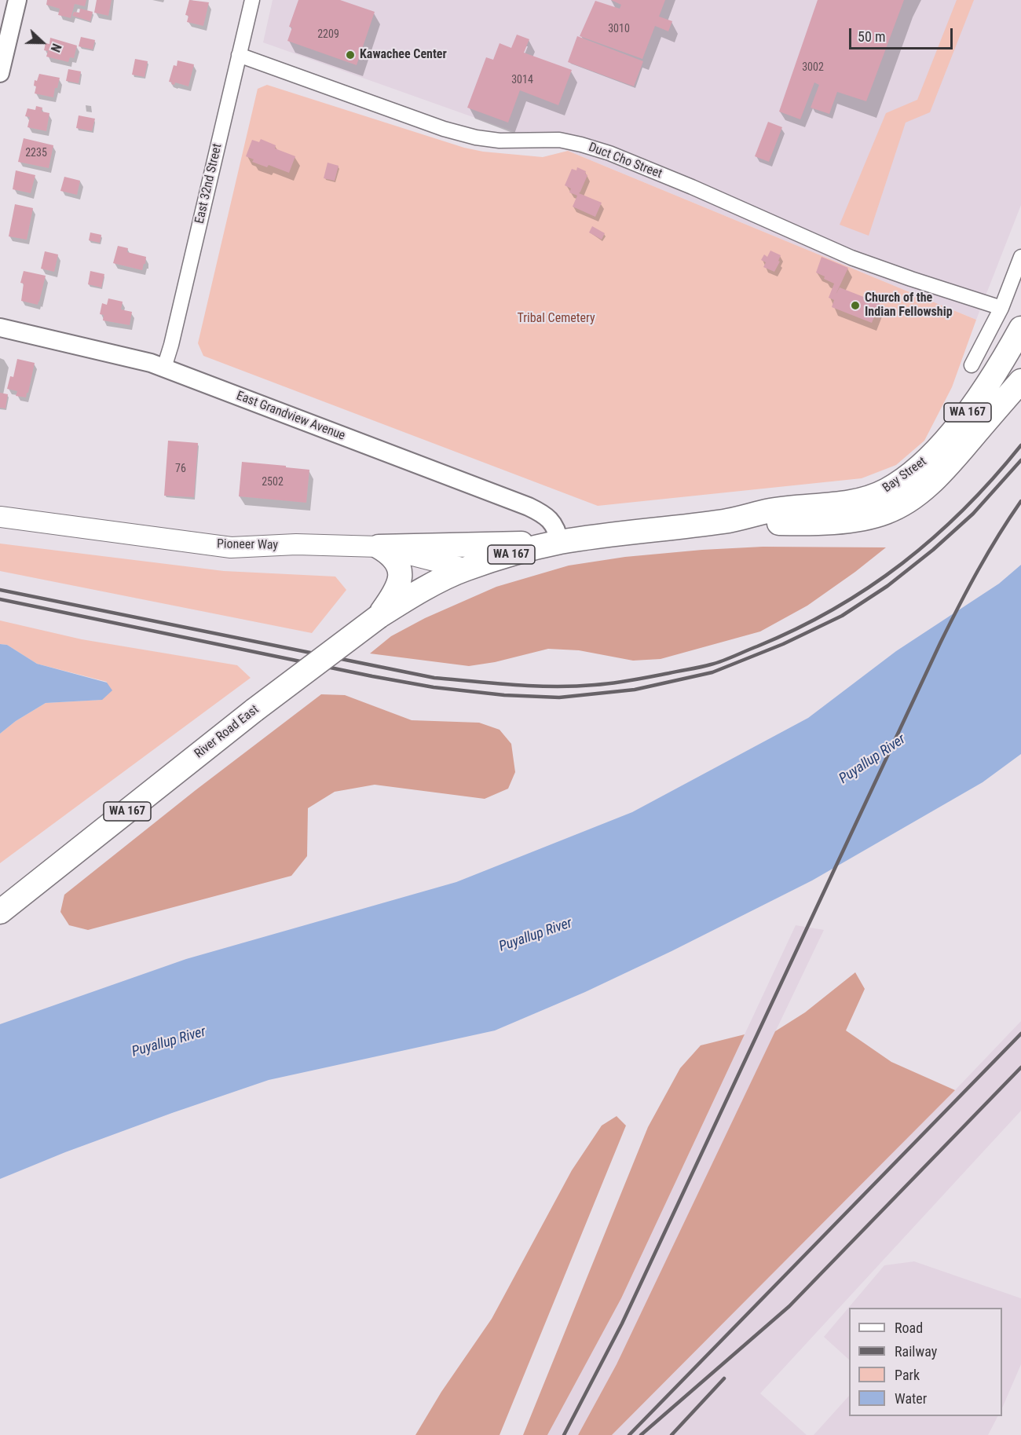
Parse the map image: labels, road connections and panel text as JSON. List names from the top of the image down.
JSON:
{
  "streets": {
    "main road": [
      "WA 167",
      "Bay Street",
      "Pioneer Way",
      "River Road East"
    ],
    "street": ["Duct Cho Street", "East 32nd Street", "East Grandview Avenue"]
  },
  "crossings": [
    ["Duct Cho Street", "East 32nd Street"],
    ["East 32nd Street", "East Grandview Avenue"],
    ["WA 167", "East Grandview Avenue"],
    ["WA 167", "Bay Street"],
    ["WA 167", "Pioneer Way"],
    ["WA 167", "River Road East"],
    ["East Grandview Avenue", "Bay Street"],
    ["Pioneer Way", "River Road East"]
  ],
  "water": ["Puyallup River"],
  "parks": ["Tribal Cemetery"],
  "places": ["Kawachee Center", "Church of the Indian Fellowship"],
  "house_numbers": [
    "3010",
    "2209",
    "3002",
    "3014",
    "2235",
    "76",
    "2502"
  ],
  "legend": [
    "Road",
    "Railway",
    "Park",
    "Water"
  ],
  "scale_bar": "50 m",
  "north": "right"
}
